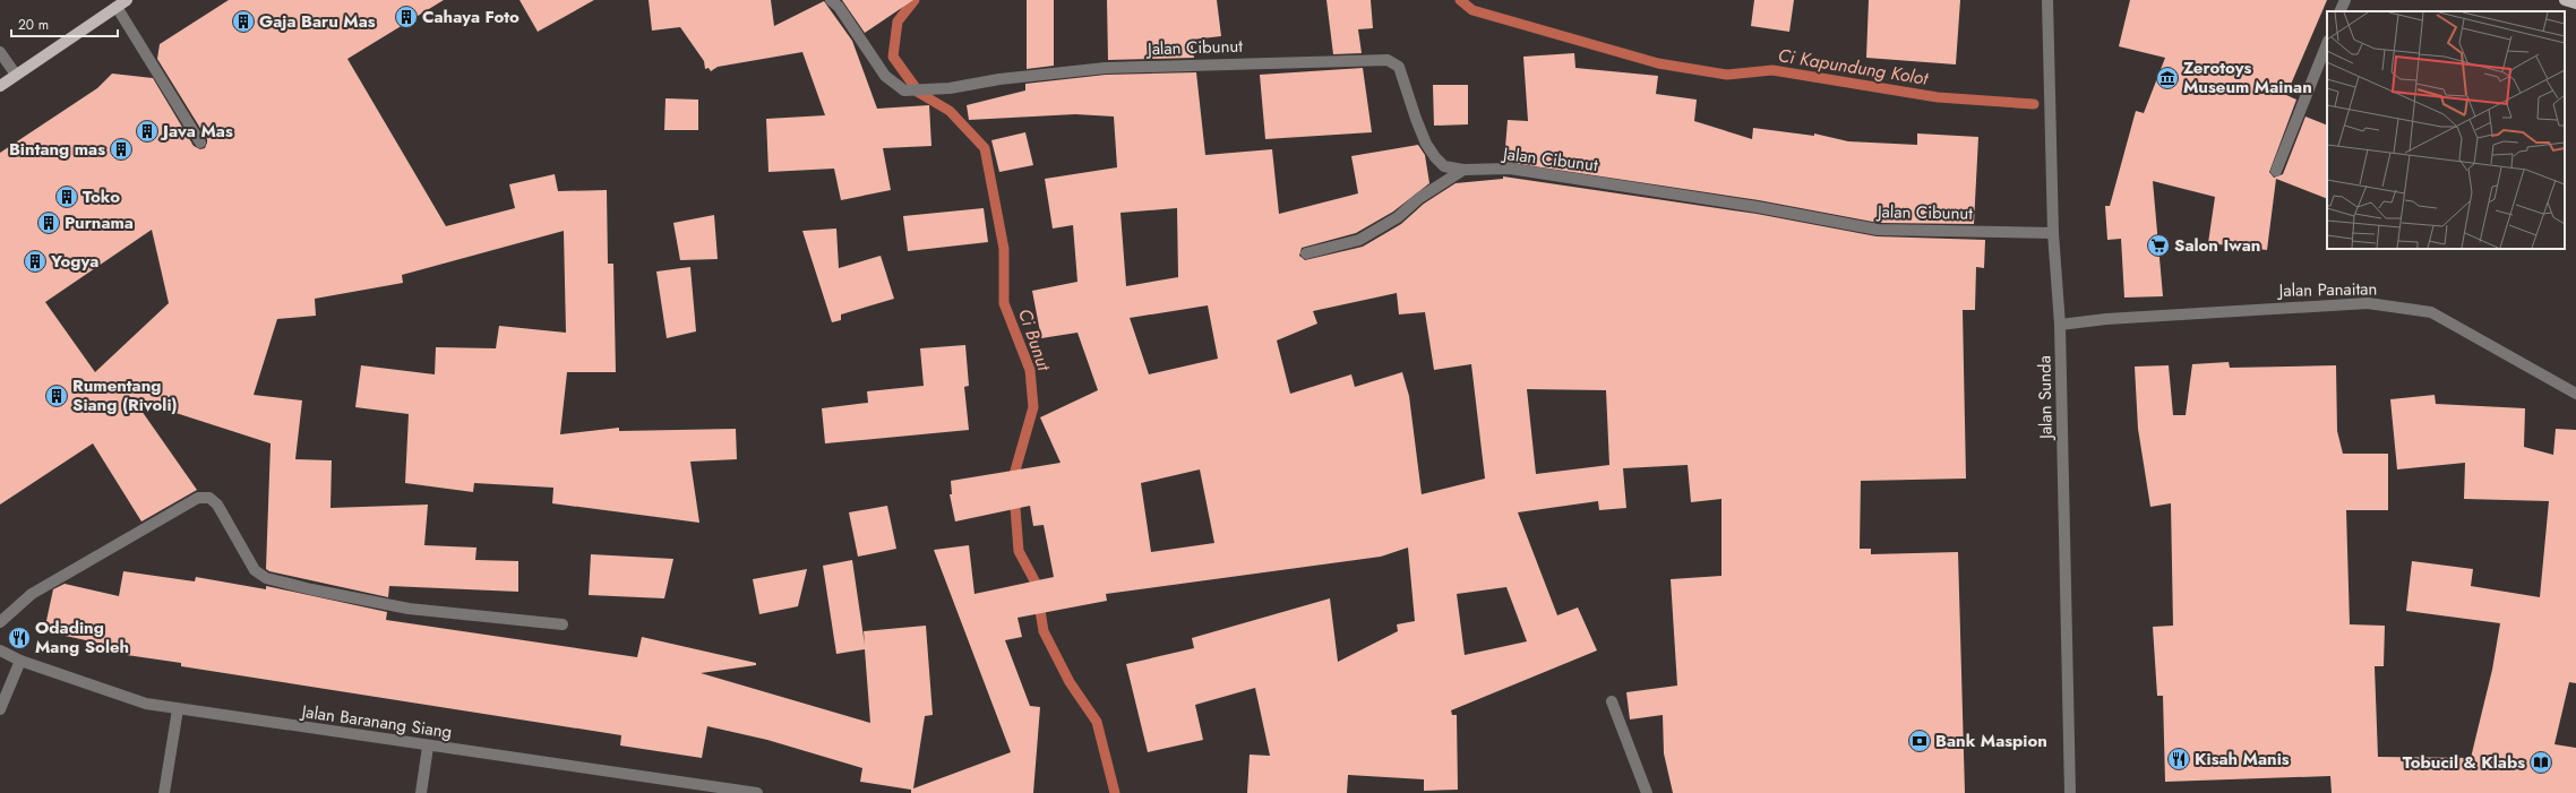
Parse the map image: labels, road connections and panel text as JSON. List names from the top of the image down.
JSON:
{
  "streets": {
    "street": [
      "Jalan Cibunut",
      "Jalan Panaitan",
      "Jalan Sunda",
      "Jalan Baranang Siang"
    ]
  },
  "crossings": [
    ["Jalan Cibunut", "Jalan Sunda"],
    ["Jalan Panaitan", "Jalan Sunda"]
  ],
  "water": ["Ci Kapundung Kolot", "Ci Bunut"],
  "places": {
    "building": [
      "Cahaya Foto",
      "Gaja Baru Mas",
      "Java Mas",
      "Bintang mas",
      "Toko",
      "Purnama",
      "Yogya",
      "Rumentang Siang (Rivoli)"
    ],
    "museum": ["Zerotoys Museum Mainan"],
    "supermarket": ["Salon Iwan"],
    "restaurant": ["Odading Mang Soleh", "Kisah Manis"],
    "bank": ["Bank Maspion"],
    "library": ["Tobucil & Klabs"]
  },
  "scale_bar": "20 m"
}
